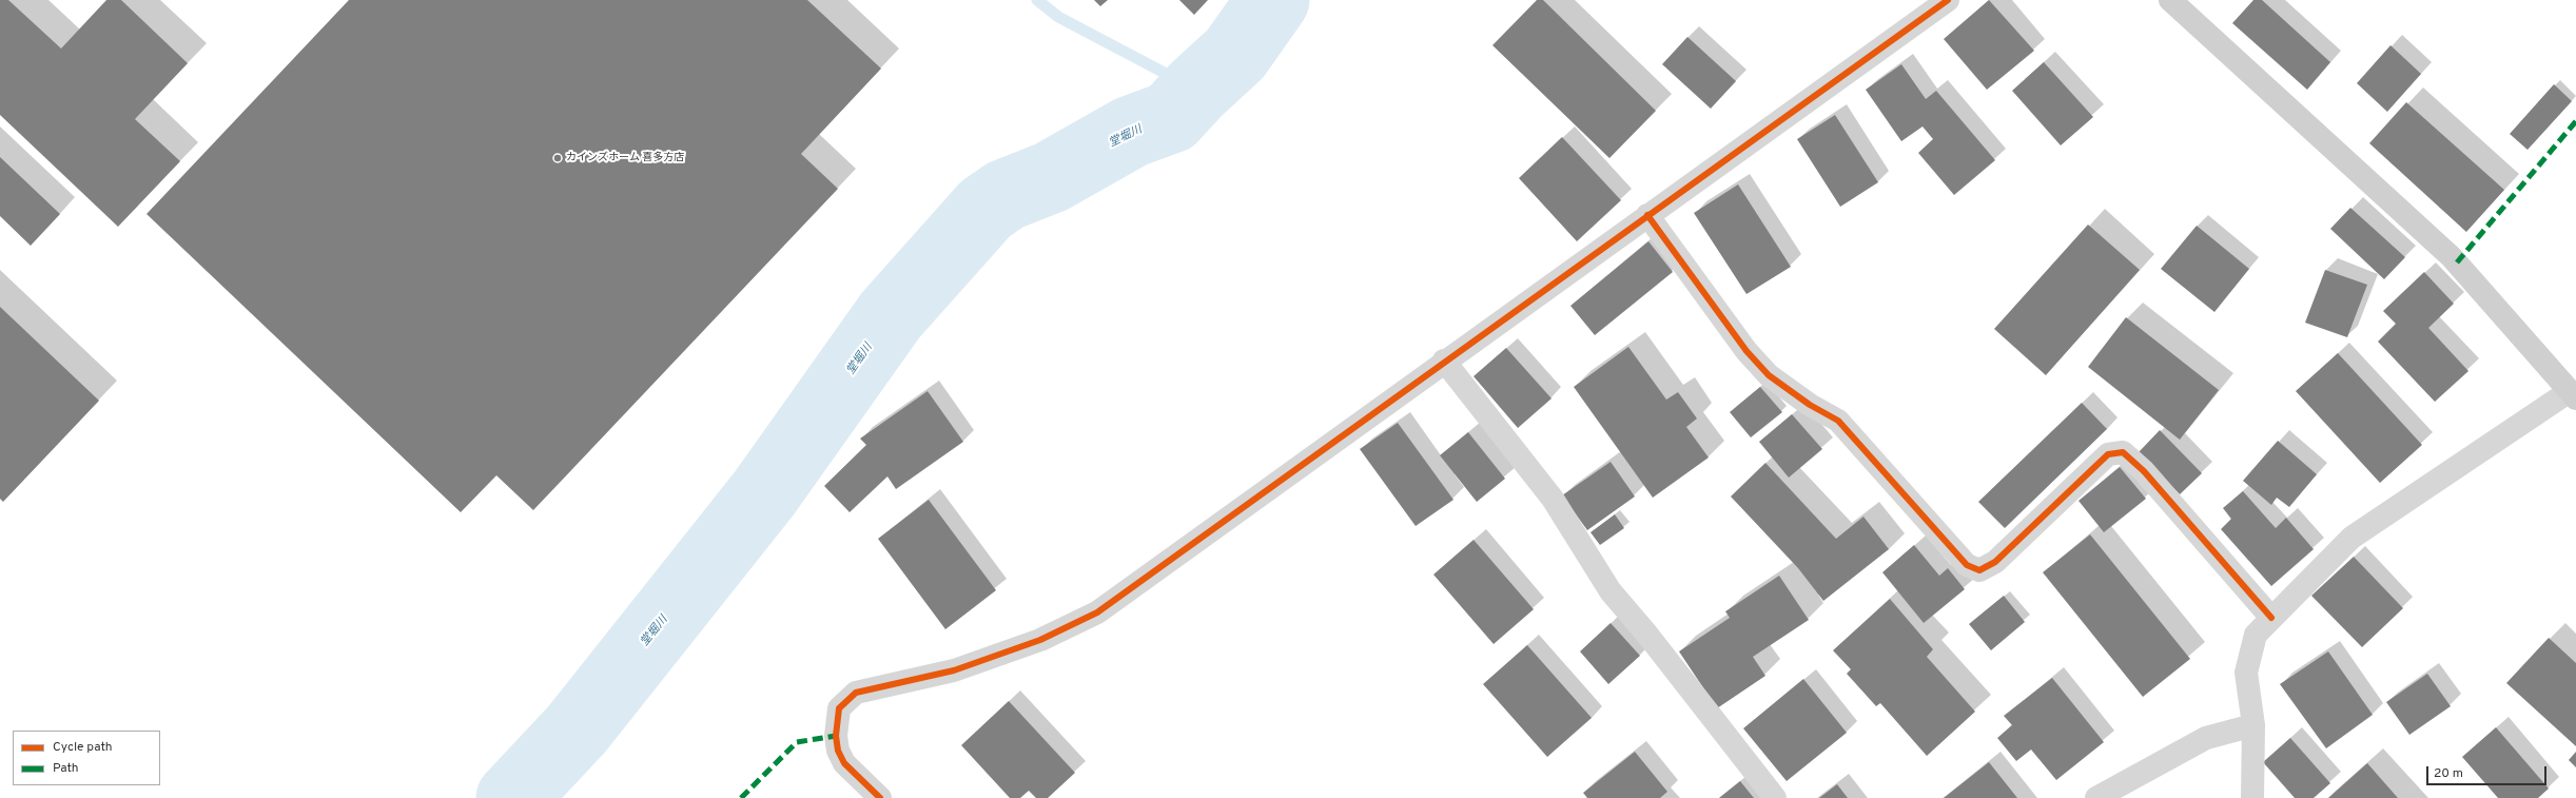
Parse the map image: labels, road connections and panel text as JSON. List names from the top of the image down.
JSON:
{
  "water": ["堂堀川"],
  "places": ["カインズホーム 喜多方店"],
  "legend": ["Cycle path", "Path"],
  "scale_bar": "20 m"
}
